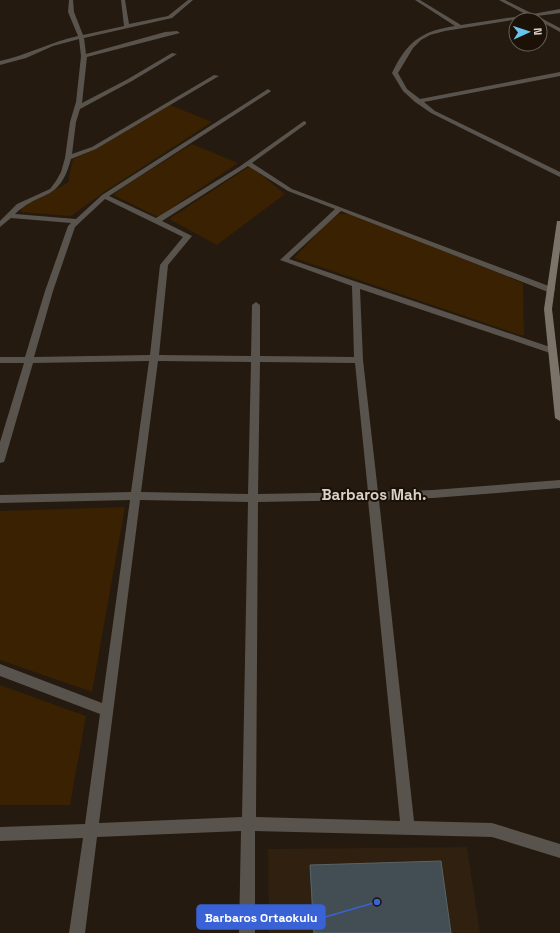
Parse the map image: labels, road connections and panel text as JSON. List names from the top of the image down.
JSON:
{
  "districts": ["Barbaros Mah."],
  "places": ["Barbaros Ortaokulu"],
  "north": "right"
}
